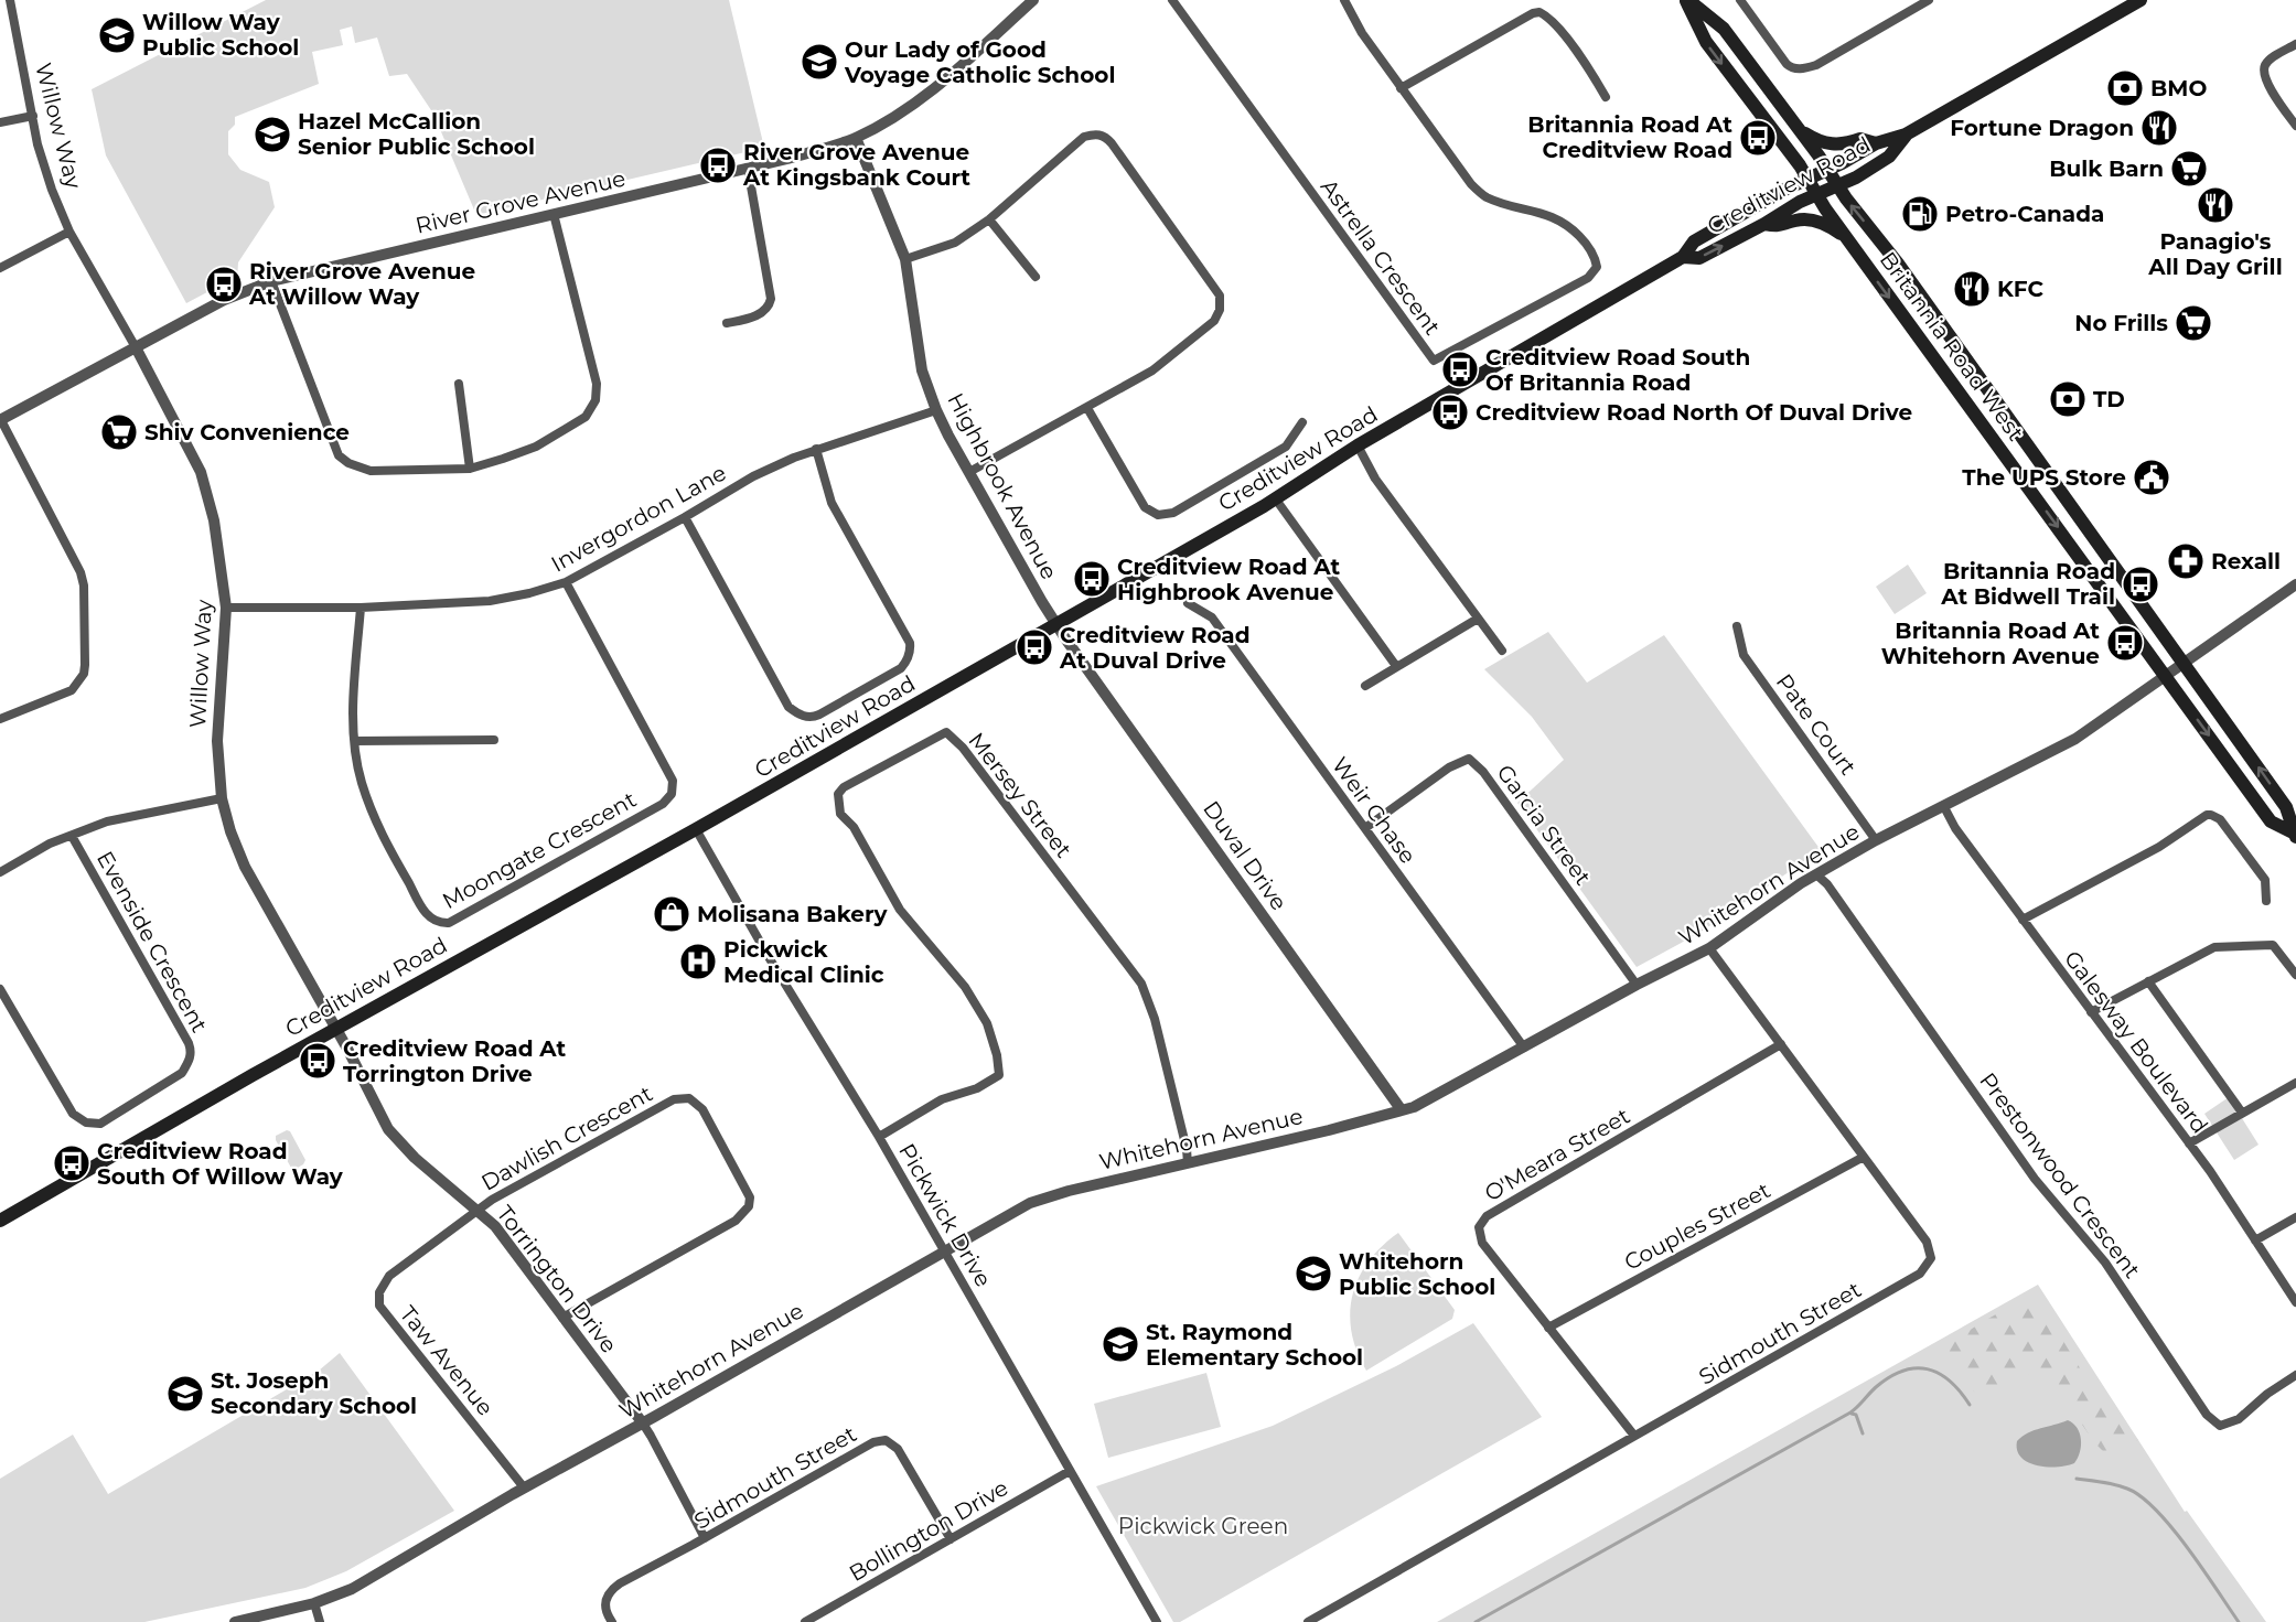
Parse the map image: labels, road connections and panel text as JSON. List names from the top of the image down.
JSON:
{
  "streets": {
    "main road": ["Creditview Road", "Britannia Road West"],
    "street": [
      "Willow Way",
      "River Grove Avenue",
      "Astrella Crescent",
      "Highbrook Avenue",
      "Invergordon Lane",
      "Pate Court",
      "Mersey Street",
      "Weir Chase",
      "Garcia Street",
      "Moongate Crescent",
      "Duval Drive",
      "Whitehorn Avenue",
      "Evenside Crescent",
      "Galesway Boulevard",
      "Dawlish Crescent",
      "O'Meara Street",
      "Prestonwood Crescent",
      "Pickwick Drive",
      "Couples Street",
      "Torrington Drive",
      "Sidmouth Street",
      "Taw Avenue",
      "Bollington Drive"
    ]
  },
  "crossings": [
    ["Willow Way", "Creditview Road"],
    ["Willow Way", "River Grove Avenue"],
    ["Willow Way", "Invergordon Lane"],
    ["Willow Way", "Torrington Drive"],
    ["Creditview Road", "Britannia Road West"],
    ["Creditview Road", "Highbrook Avenue"],
    ["Creditview Road", "Duval Drive"],
    ["Creditview Road", "Pickwick Drive"],
    ["Creditview Road", "Torrington Drive"],
    ["River Grove Avenue", "Highbrook Avenue"],
    ["Britannia Road West", "Whitehorn Avenue"],
    ["Highbrook Avenue", "Invergordon Lane"],
    ["Highbrook Avenue", "Duval Drive"],
    ["Invergordon Lane", "Moongate Crescent"],
    ["Pate Court", "Whitehorn Avenue"],
    ["Mersey Street", "Whitehorn Avenue"],
    ["Mersey Street", "Pickwick Drive"],
    ["Weir Chase", "Garcia Street"],
    ["Weir Chase", "Whitehorn Avenue"],
    ["Garcia Street", "Whitehorn Avenue"],
    ["Duval Drive", "Whitehorn Avenue"],
    ["Whitehorn Avenue", "Galesway Boulevard"],
    ["Whitehorn Avenue", "Prestonwood Crescent"],
    ["Whitehorn Avenue", "Pickwick Drive"],
    ["Whitehorn Avenue", "Torrington Drive"],
    ["Whitehorn Avenue", "Sidmouth Street"],
    ["Whitehorn Avenue", "Taw Avenue"],
    ["Dawlish Crescent", "Torrington Drive"],
    ["Dawlish Crescent", "Taw Avenue"],
    ["O'Meara Street", "Couples Street"],
    ["O'Meara Street", "Sidmouth Street"],
    ["Pickwick Drive", "Bollington Drive"],
    ["Couples Street", "Sidmouth Street"],
    ["Torrington Drive", "Sidmouth Street"],
    ["Torrington Drive", "Taw Avenue"],
    ["Sidmouth Street", "Bollington Drive"]
  ],
  "parks": ["Pickwick Green"],
  "places": {
    "school or university": [
      "Willow Way Public School",
      "Our Lady of Good Voyage Catholic School",
      "Hazel McCallion Senior Public School",
      "Whitehorn Public School",
      "St. Raymond Elementary School",
      "St. Joseph Secondary School"
    ],
    "bank": ["BMO", "TD"],
    "restaurant": ["Fortune Dragon", "Panagio's All Day Grill", "KFC"],
    "bus stop": [
      "Britannia Road At Creditview Road",
      "River Grove Avenue At Kingsbank Court",
      "River Grove Avenue At Willow Way",
      "Creditview Road South Of Britannia Road",
      "Creditview Road North Of Duval Drive",
      "Creditview Road At Highbrook Avenue",
      "Britannia Road At Bidwell Trail",
      "Britannia Road At Whitehorn Avenue",
      "Creditview Road At Duval Drive",
      "Creditview Road At Torrington Drive",
      "Creditview Road South Of Willow Way"
    ],
    "supermarket": ["Bulk Barn", "No Frills", "Shiv Convenience"],
    "fuel station": ["Petro-Canada"],
    "public building": ["The UPS Store"],
    "pharmacy": ["Rexall"],
    "shop": ["Molisana Bakery"],
    "hospital": ["Pickwick Medical Clinic"]
  }
}
